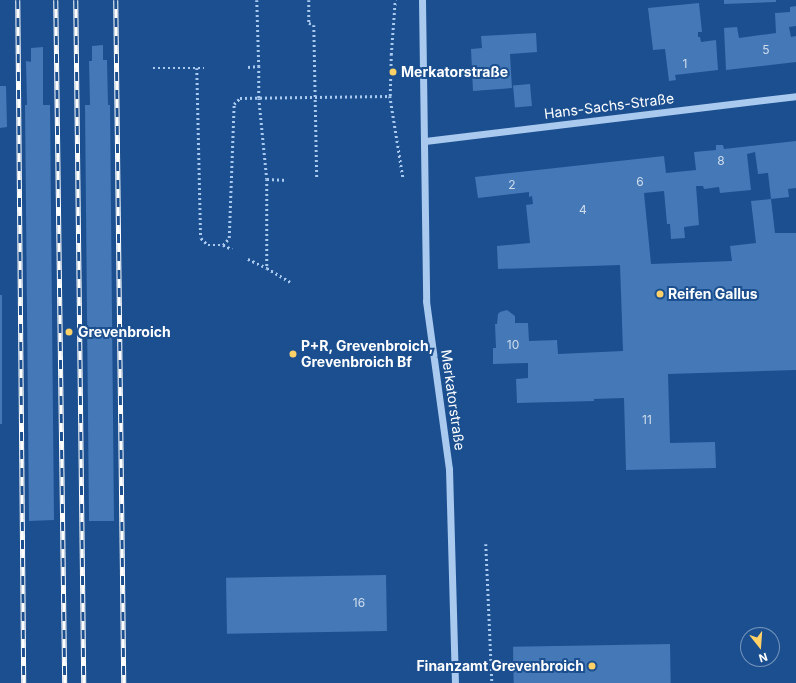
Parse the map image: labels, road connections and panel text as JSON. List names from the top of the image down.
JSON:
{
  "streets": {
    "street": ["Hans-Sachs-Straße", "Merkatorstraße"]
  },
  "crossings": [
    ["Hans-Sachs-Straße", "Merkatorstraße"]
  ],
  "places": [
    "Merkatorstraße",
    "Reifen Gallus",
    "Grevenbroich",
    "P+R, Grevenbroich, Grevenbroich Bf",
    "Finanzamt Grevenbroich"
  ],
  "house_numbers": [
    "5",
    "1",
    "8",
    "6",
    "2",
    "4",
    "10",
    "11",
    "16"
  ],
  "north": "bottom"
}
